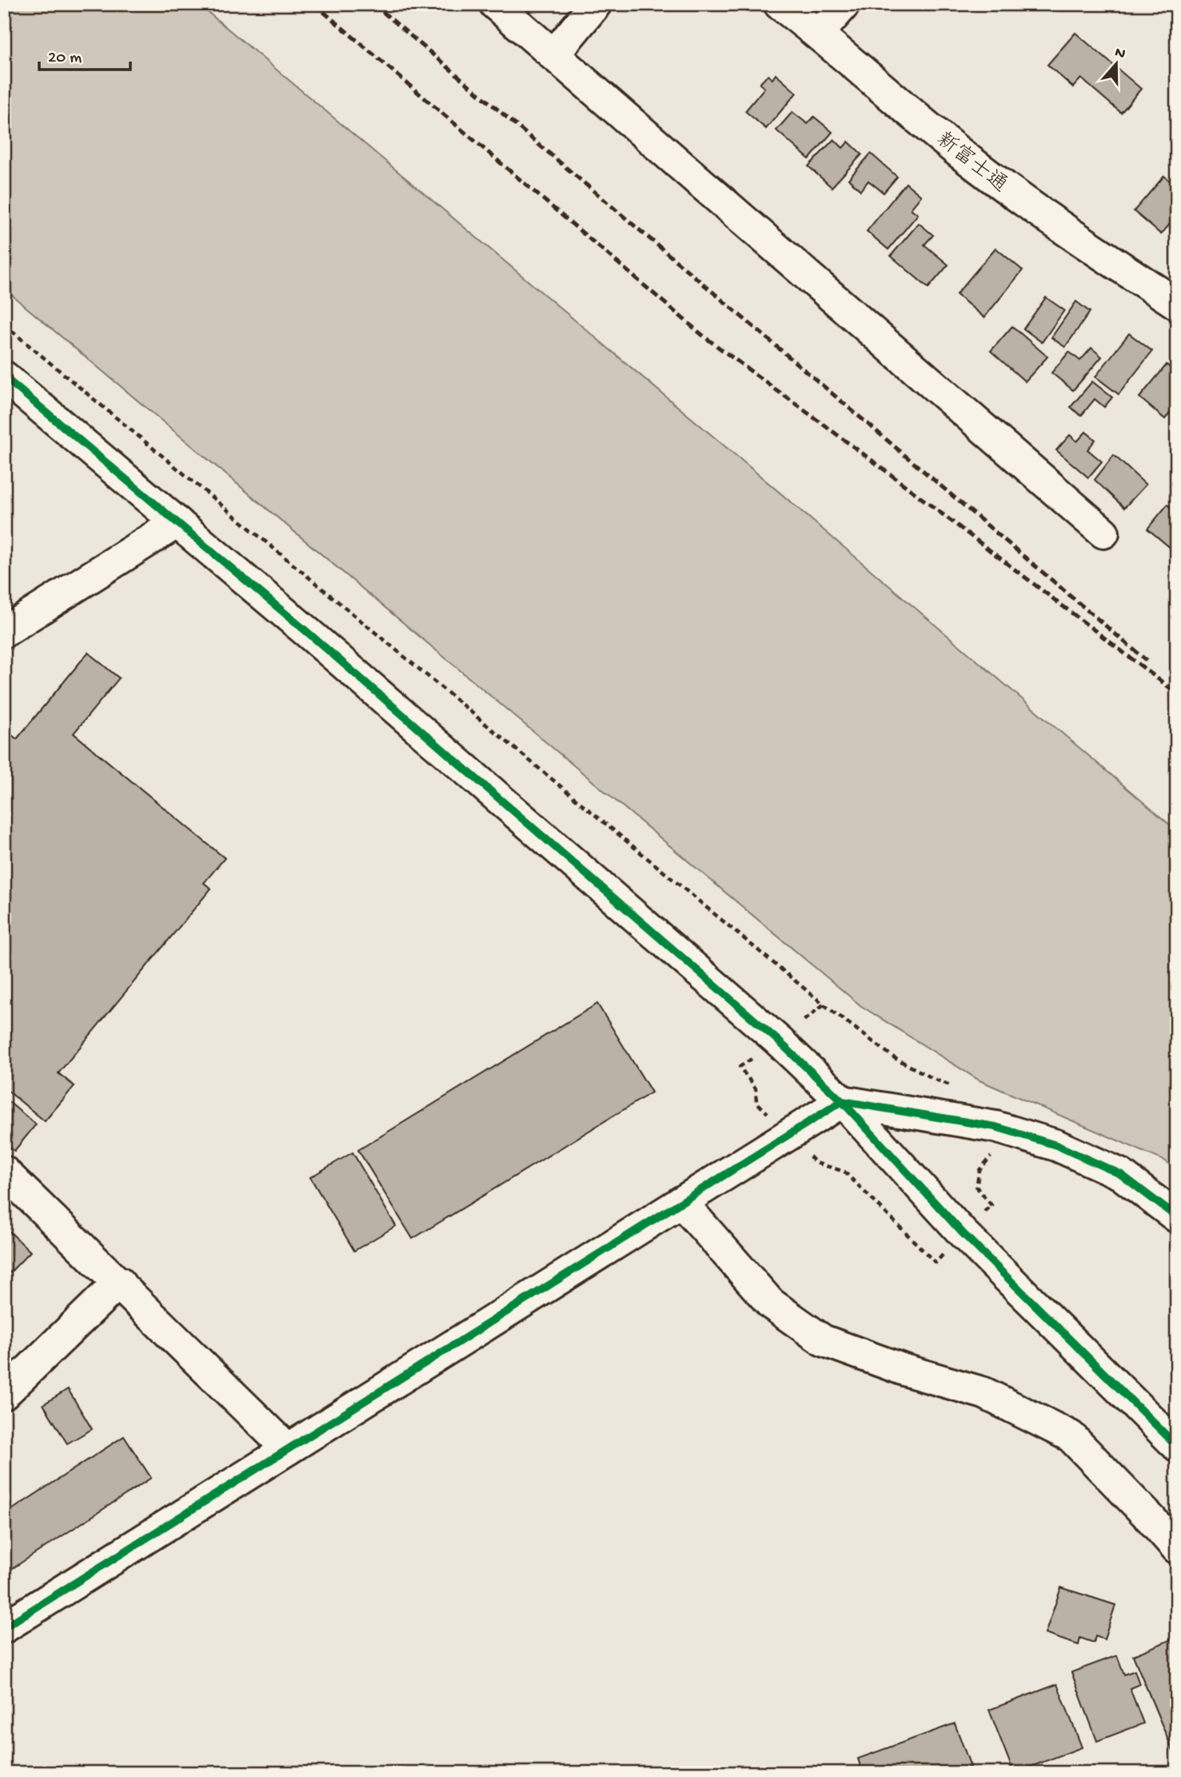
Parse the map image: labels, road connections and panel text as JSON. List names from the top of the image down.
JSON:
{
  "streets": {
    "street": ["新富士通"]
  },
  "scale_bar": "20 m",
  "north": "top"
}
